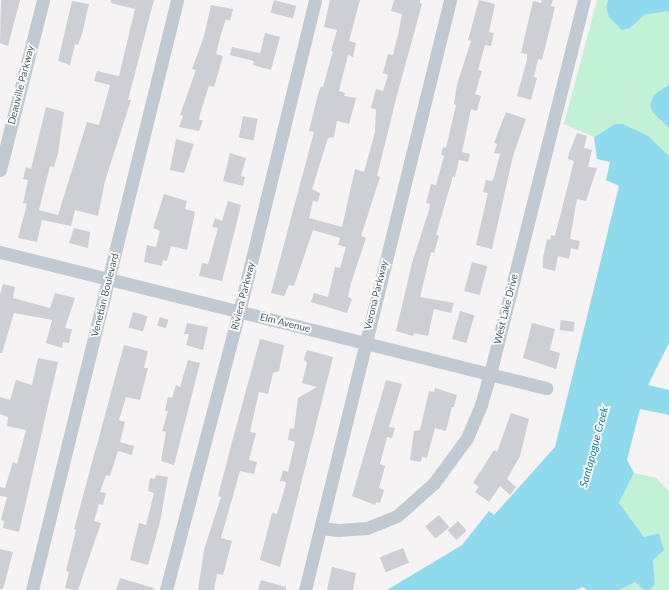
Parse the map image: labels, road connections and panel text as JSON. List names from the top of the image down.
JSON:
{
  "streets": {
    "street": [
      "Deauville Parkway",
      "Venetian Boulevard",
      "Verona Parkway",
      "Riviera Parkway",
      "West Lake Drive",
      "Elm Avenue"
    ]
  },
  "crossings": [
    ["Venetian Boulevard", "Elm Avenue"],
    ["Verona Parkway", "West Lake Drive"],
    ["Verona Parkway", "Elm Avenue"],
    ["Riviera Parkway", "Elm Avenue"],
    ["West Lake Drive", "Elm Avenue"]
  ],
  "water": ["Santapogue Creek"]
}
